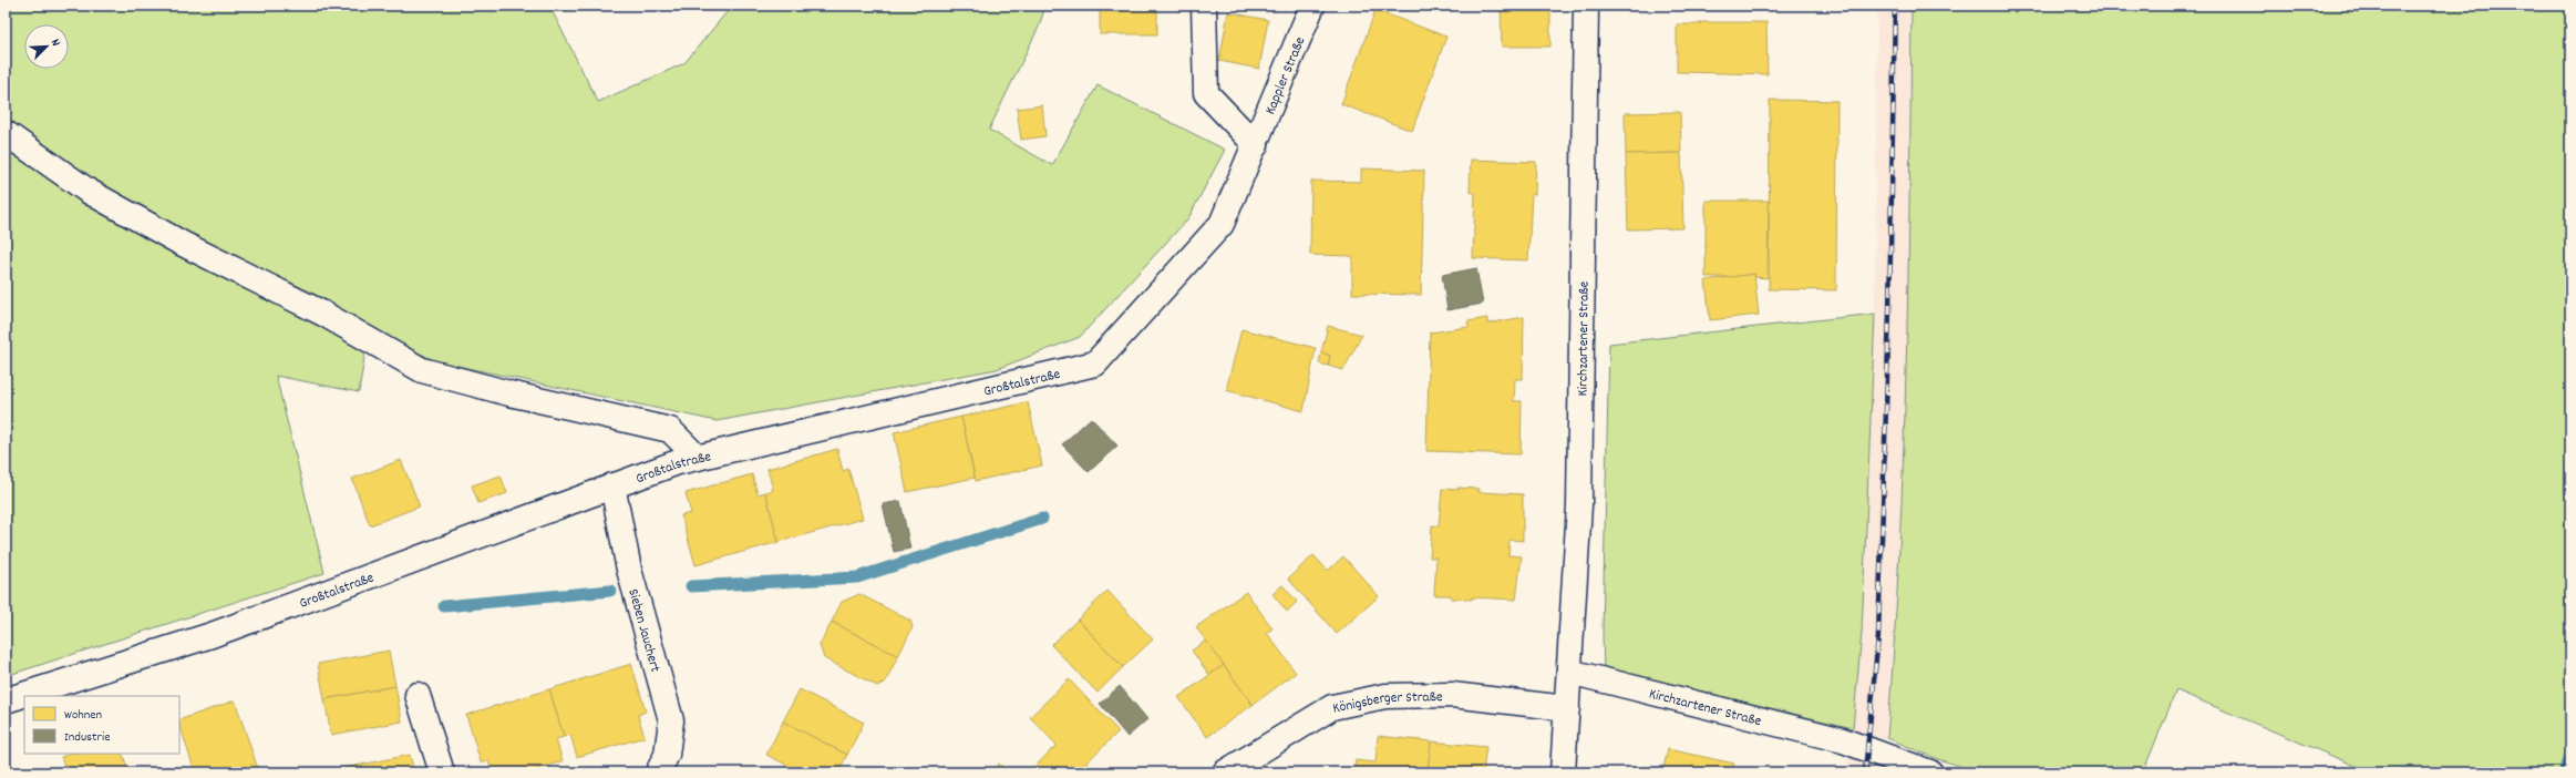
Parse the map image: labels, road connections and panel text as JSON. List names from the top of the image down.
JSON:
{
  "streets": {
    "street": [
      "Kappler Straße",
      "Kirchzartener Straße",
      "Großtalstraße",
      "Sieben Jauchert",
      "Königsberger Straße"
    ]
  },
  "crossings": [
    ["Kappler Straße", "Großtalstraße"],
    ["Kirchzartener Straße", "Königsberger Straße"],
    ["Großtalstraße", "Sieben Jauchert"]
  ],
  "legend": ["Wohnen", "Industrie"],
  "north": "top right"
}
